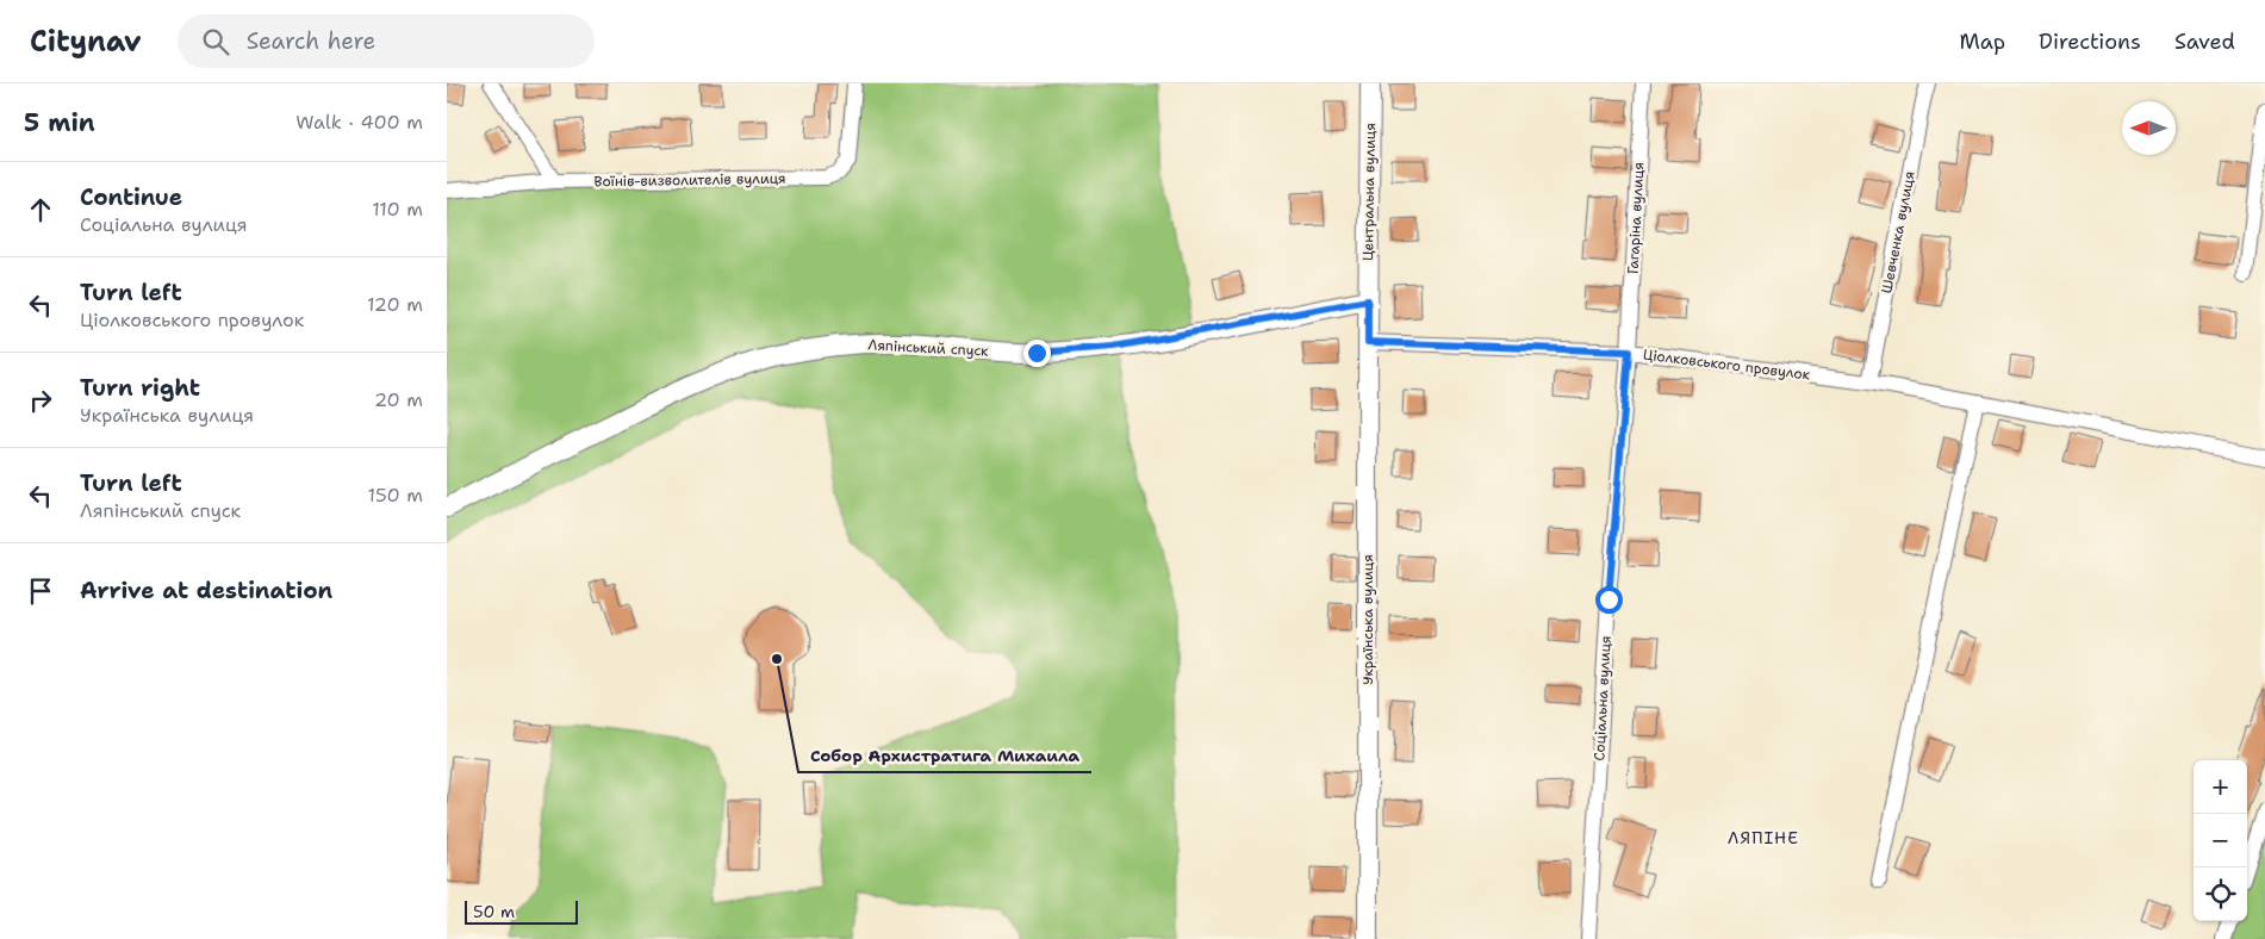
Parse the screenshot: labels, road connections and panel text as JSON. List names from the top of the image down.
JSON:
{
  "streets": {
    "street": [
      "Воїнів-визволителів вулиця",
      "Центральна вулиця",
      "Гагаріна вулиця",
      "Шевченка вулиця",
      "Ляпінський спуск",
      "Ціолковського провулок",
      "Українська вулиця",
      "Соціальна вулиця"
    ]
  },
  "crossings": [
    ["Центральна вулиця", "Ляпінський спуск"],
    ["Центральна вулиця", "Українська вулиця"],
    ["Гагаріна вулиця", "Ціолковського провулок"],
    ["Гагаріна вулиця", "Соціальна вулиця"],
    ["Шевченка вулиця", "Ціолковського провулок"],
    ["Ляпінський спуск", "Українська вулиця"],
    ["Ціолковського провулок", "Українська вулиця"],
    ["Ціолковського провулок", "Соціальна вулиця"]
  ],
  "districts": ["ЛЯПІНЕ"],
  "places": ["Собор Архистратига Михаила"],
  "scale_bar": "50 m",
  "north": "left",
  "page": {
    "header": "Citynav",
    "search": "Search here",
    "nav": ["Map", "Directions", "Saved"],
    "heading": ["5 min", "Walk · 400 m"],
    "list": [
      ["Continue", "Соціальна вулиця", "110 m"],
      ["Turn left", "Ціолковського провулок", "120 m"],
      ["Turn right", "Українська вулиця", "20 m"],
      ["Turn left", "Ляпінський спуск", "150 m"],
      "Arrive at destination"
    ],
    "map_buttons": ["+", "−"],
    "scale": "50 m"
  }
}
